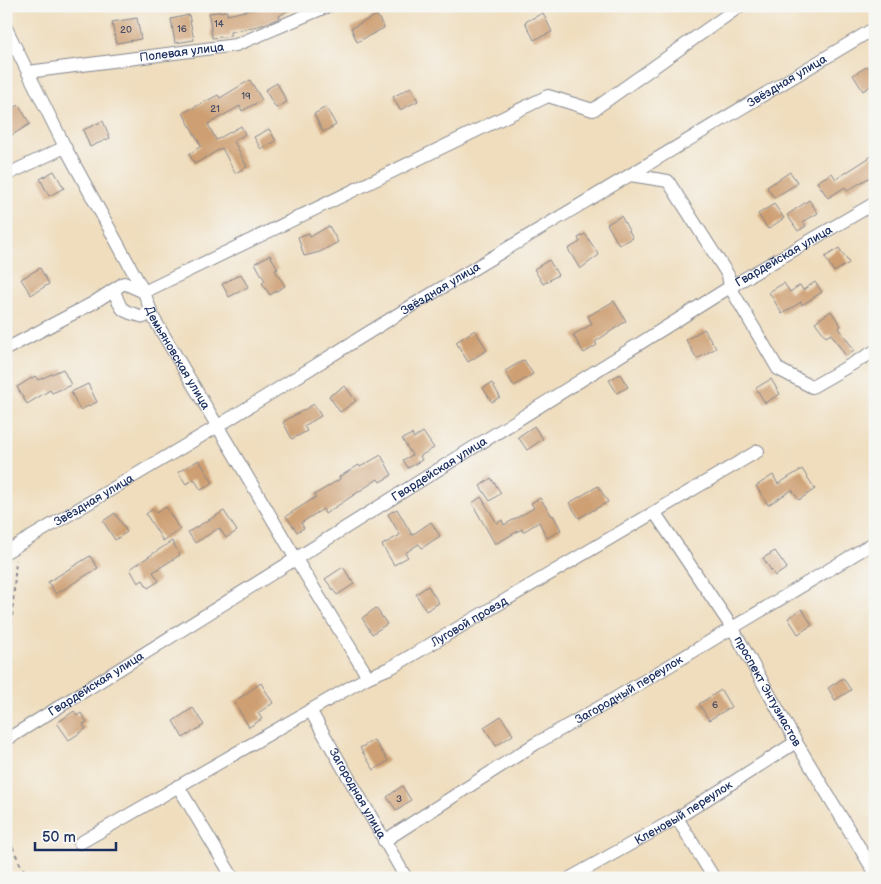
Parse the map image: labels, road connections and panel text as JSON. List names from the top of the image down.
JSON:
{
  "streets": {
    "street": [
      "Полевая улица",
      "Звёздная улица",
      "Гвардейская улица",
      "Демьяновская улица",
      "Луговой проезд",
      "Загородный переулок",
      "проспект Энтузиастов",
      "Загородная улица",
      "Кленовый переулок"
    ]
  },
  "crossings": [
    ["Полевая улица", "Демьяновская улица"],
    ["Звёздная улица", "Демьяновская улица"],
    ["Гвардейская улица", "Демьяновская улица"],
    ["Демьяновская улица", "Луговой проезд"],
    ["Луговой проезд", "проспект Энтузиастов"],
    ["Луговой проезд", "Загородная улица"],
    ["Загородный переулок", "проспект Энтузиастов"],
    ["Загородный переулок", "Загородная улица"],
    ["проспект Энтузиастов", "Кленовый переулок"]
  ],
  "house_numbers": [
    "14",
    "16",
    "20",
    "19",
    "21",
    "6",
    "3"
  ],
  "scale_bar": "50 m"
}
